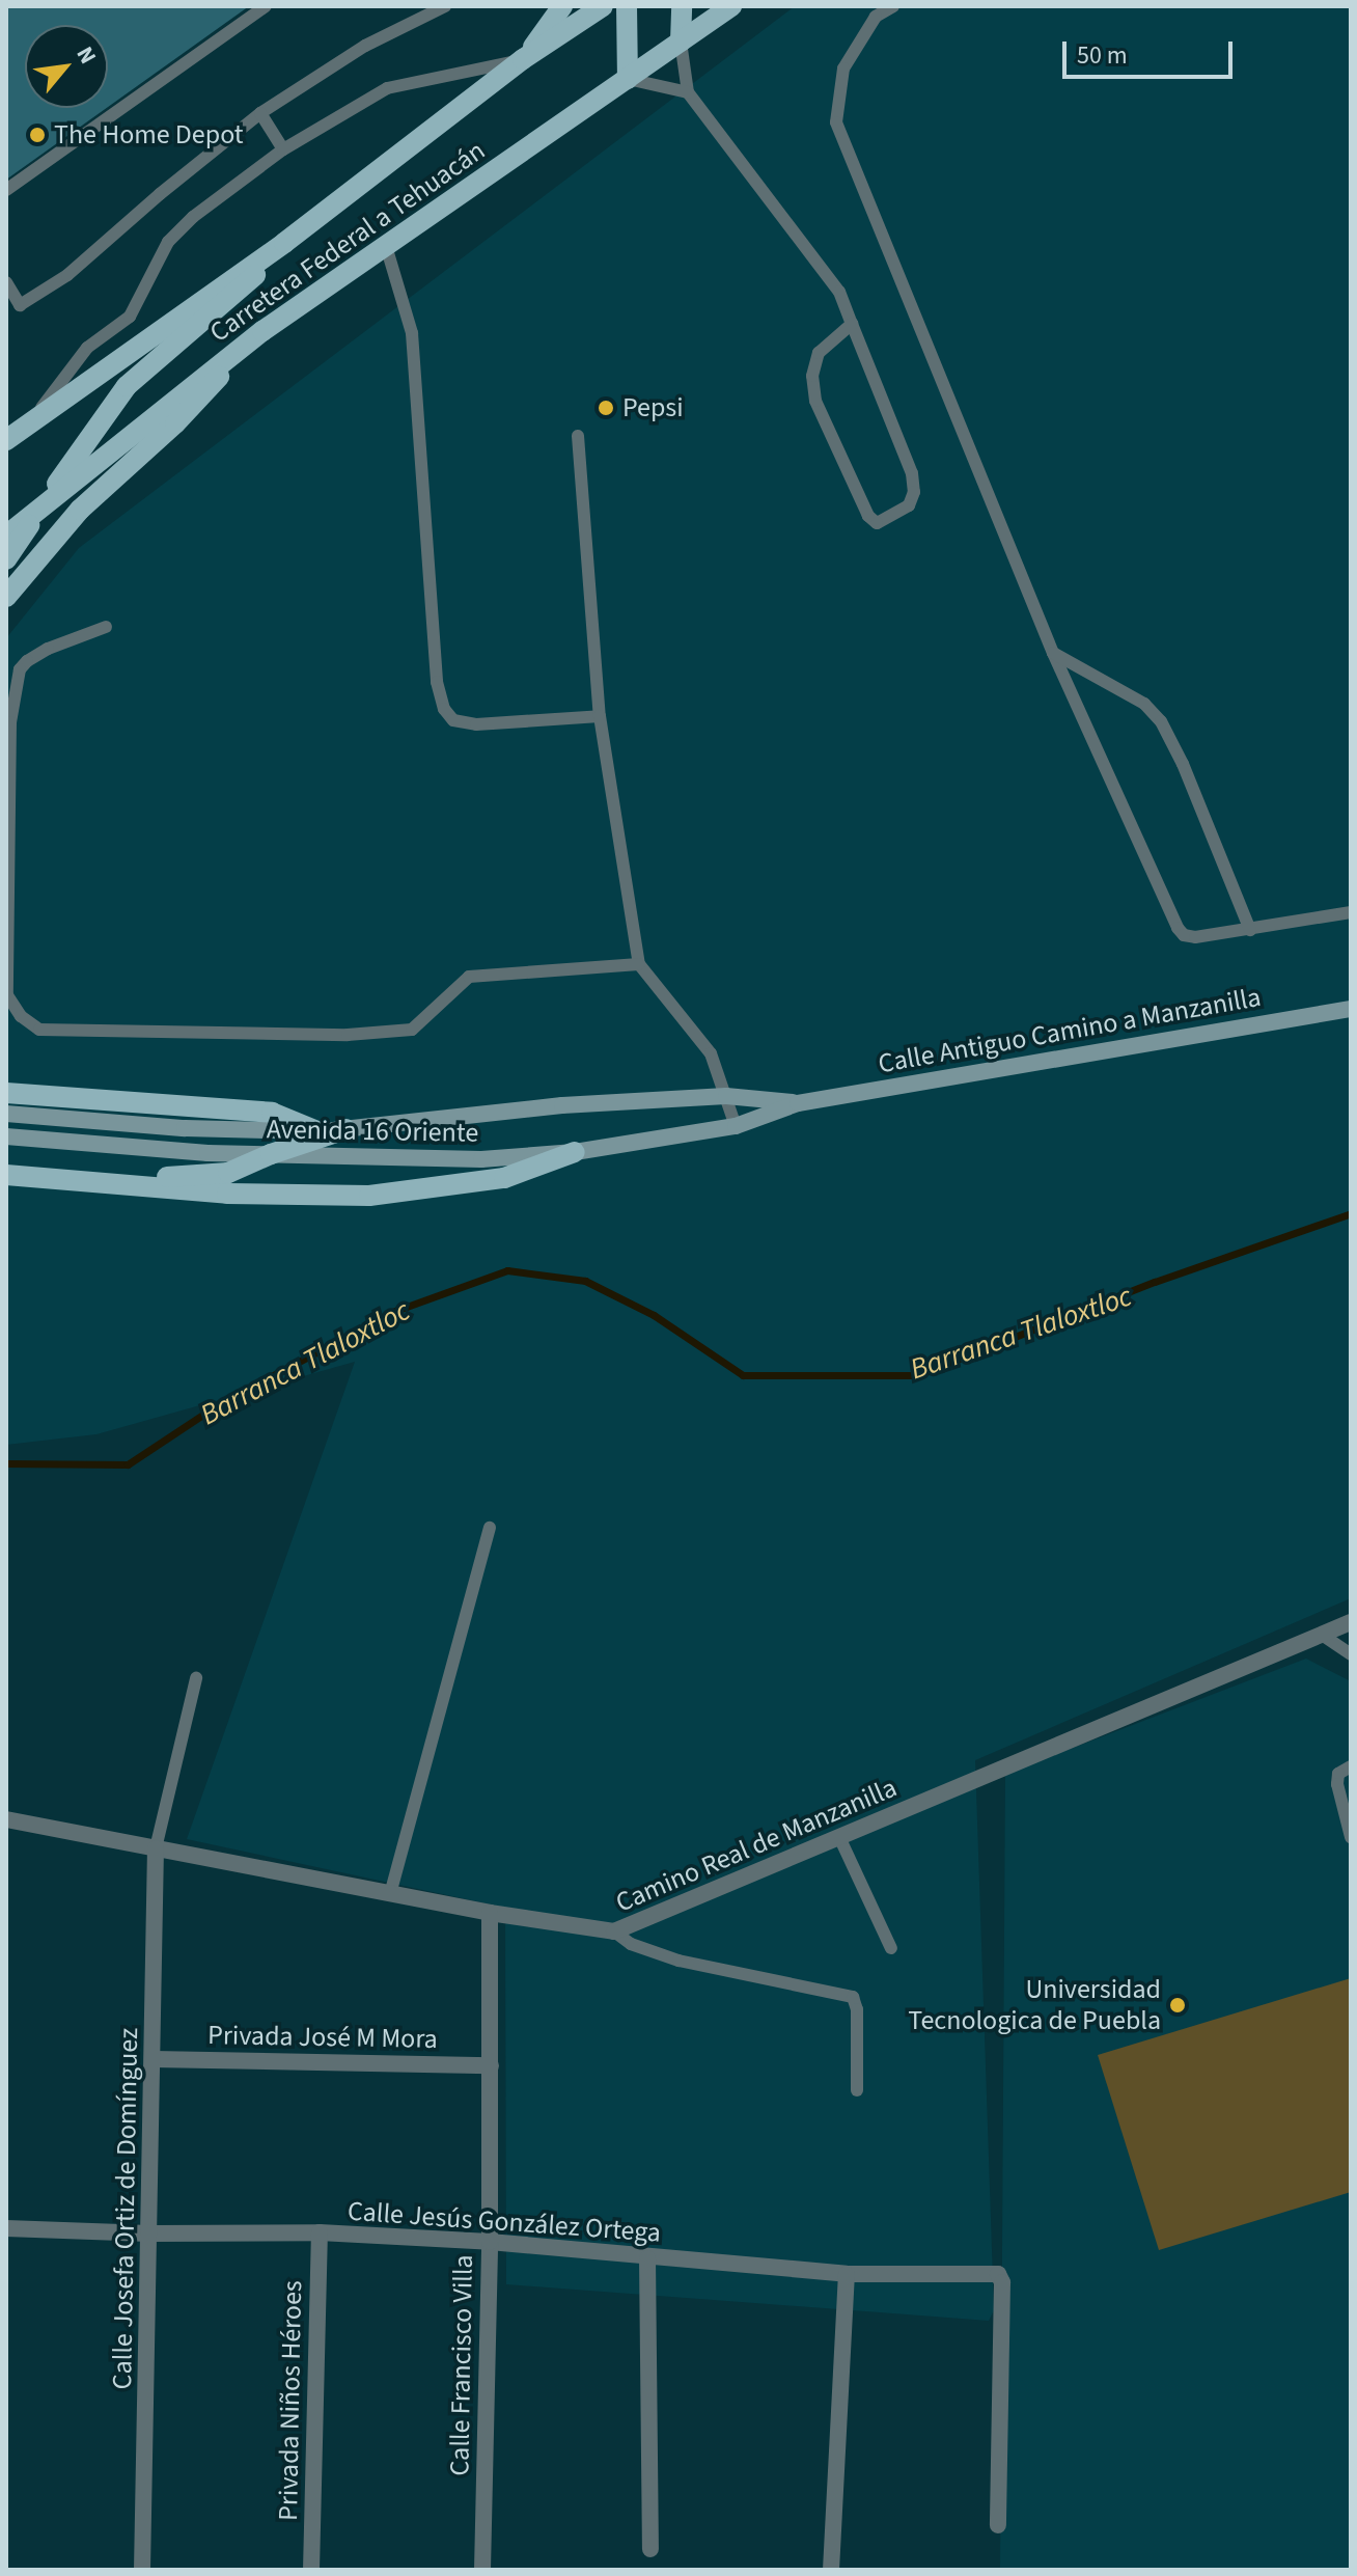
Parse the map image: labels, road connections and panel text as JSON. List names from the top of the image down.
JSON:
{
  "streets": {
    "main road": ["Carretera Federal a Tehuacán", "Calle Antiguo Camino a Manzanilla", "Avenida 16 Oriente"],
    "street": [
      "Camino Real de Manzanilla",
      "Privada José M Mora",
      "Calle Josefa Ortiz de Domínguez",
      "Calle Jesús González Ortega",
      "Calle Francisco Villa",
      "Privada Niños Héroes"
    ]
  },
  "crossings": [
    ["Calle Antiguo Camino a Manzanilla", "Avenida 16 Oriente"],
    ["Camino Real de Manzanilla", "Calle Josefa Ortiz de Domínguez"],
    ["Camino Real de Manzanilla", "Calle Francisco Villa"],
    ["Privada José M Mora", "Calle Josefa Ortiz de Domínguez"],
    ["Privada José M Mora", "Calle Francisco Villa"],
    ["Calle Josefa Ortiz de Domínguez", "Calle Jesús González Ortega"],
    ["Calle Jesús González Ortega", "Calle Francisco Villa"],
    ["Calle Jesús González Ortega", "Privada Niños Héroes"]
  ],
  "water": ["Barranca Tlaloxtloc"],
  "places": ["The Home Depot", "Pepsi", "Universidad Tecnologica de Puebla"],
  "scale_bar": "50 m",
  "north": "top right"
}
